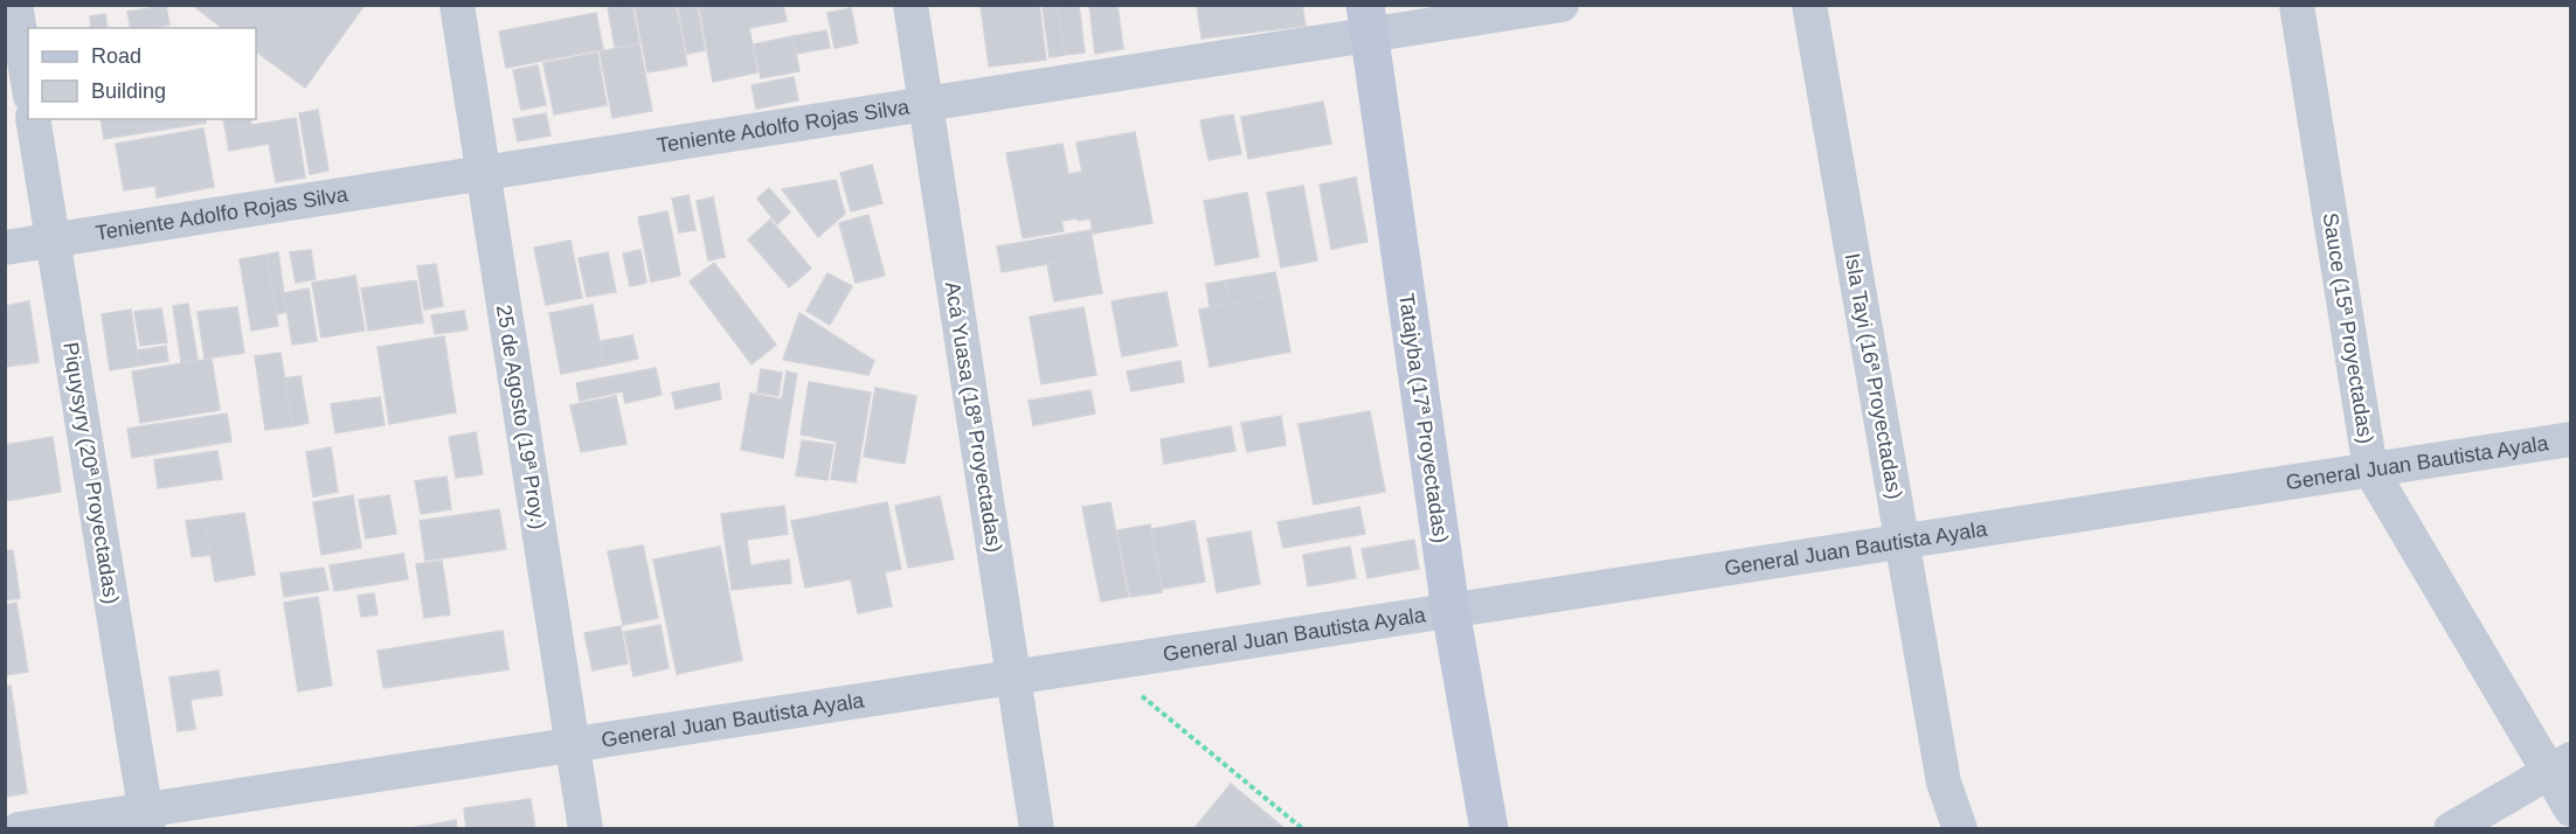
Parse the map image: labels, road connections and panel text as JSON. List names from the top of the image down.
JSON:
{
  "streets": {
    "street": [
      "Teniente Adolfo Rojas Silva",
      "Sauce (15ª Proyectadas)",
      "Isla Tayi (16ª Proyectadas)",
      "25 de Agosto (19ª Proy.)",
      "Acá Yuasa (18ª Proyectadas)",
      "Tatajyba (17ª Proyectadas)",
      "General Juan Bautista Ayala",
      "Piquysyry (20ª Proyectadas)"
    ]
  },
  "crossings": [
    ["Teniente Adolfo Rojas Silva", "25 de Agosto (19ª Proy.)"],
    ["Teniente Adolfo Rojas Silva", "Acá Yuasa (18ª Proyectadas)"],
    ["Teniente Adolfo Rojas Silva", "Tatajyba (17ª Proyectadas)"],
    ["Teniente Adolfo Rojas Silva", "Piquysyry (20ª Proyectadas)"],
    ["Sauce (15ª Proyectadas)", "General Juan Bautista Ayala"],
    ["Isla Tayi (16ª Proyectadas)", "General Juan Bautista Ayala"],
    ["25 de Agosto (19ª Proy.)", "General Juan Bautista Ayala"],
    ["Acá Yuasa (18ª Proyectadas)", "General Juan Bautista Ayala"],
    ["Tatajyba (17ª Proyectadas)", "General Juan Bautista Ayala"],
    ["General Juan Bautista Ayala", "Piquysyry (20ª Proyectadas)"]
  ],
  "legend": ["Road", "Building"]
}
